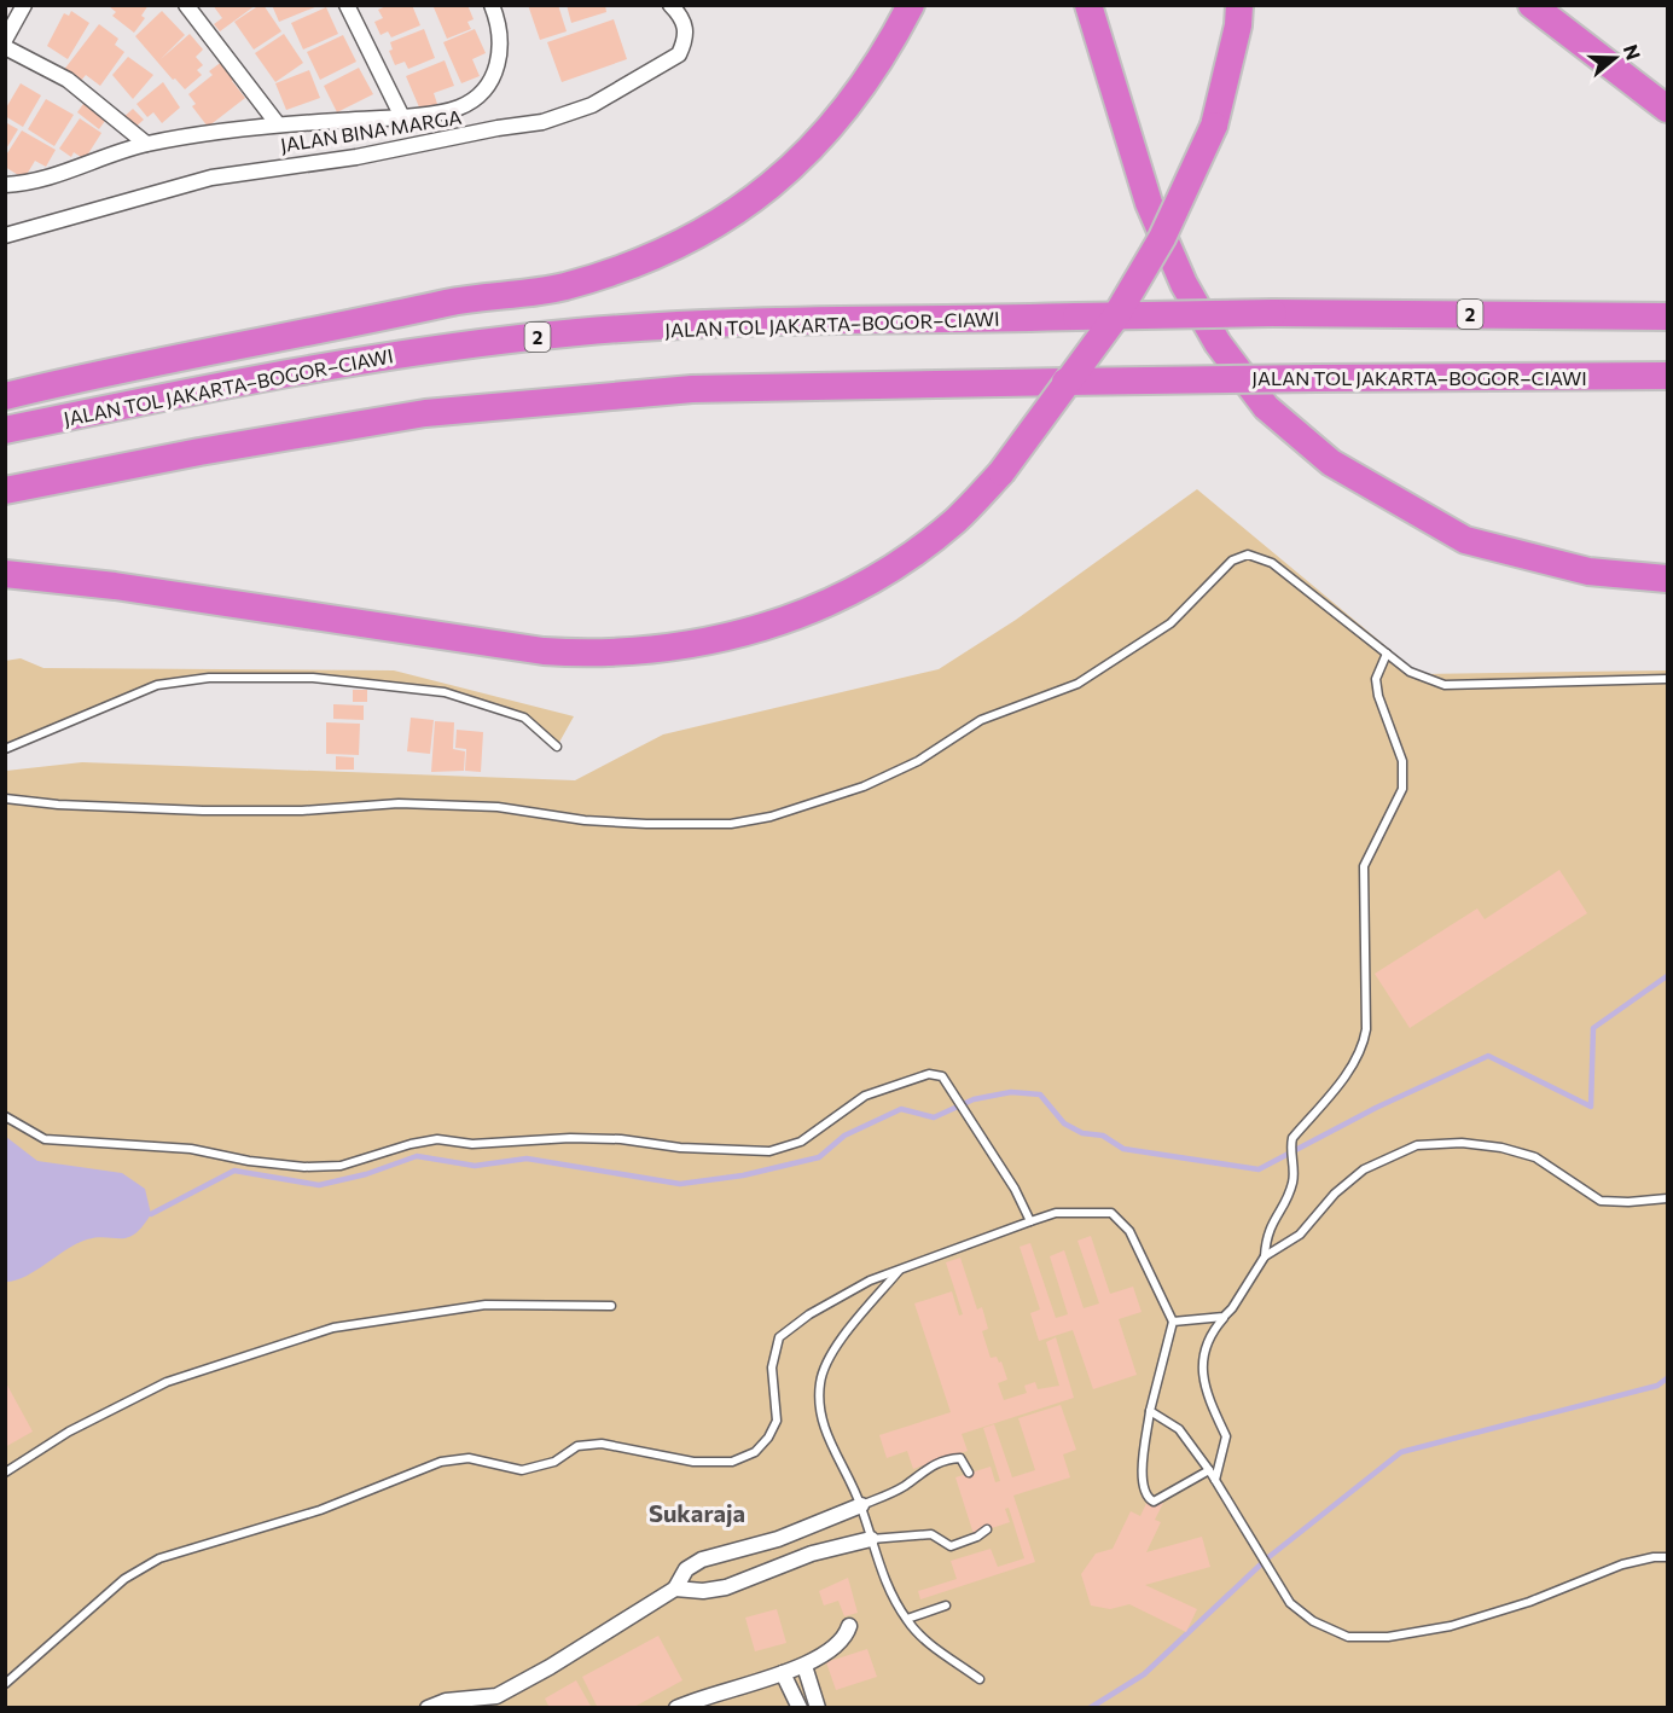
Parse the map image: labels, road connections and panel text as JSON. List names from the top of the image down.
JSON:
{
  "streets": {
    "highway": ["2", "JALAN TOL JAKARTA–BOGOR–CIAWI"],
    "street": ["JALAN BINA MARGA"]
  },
  "districts": ["Sukaraja"],
  "north": "right"
}
